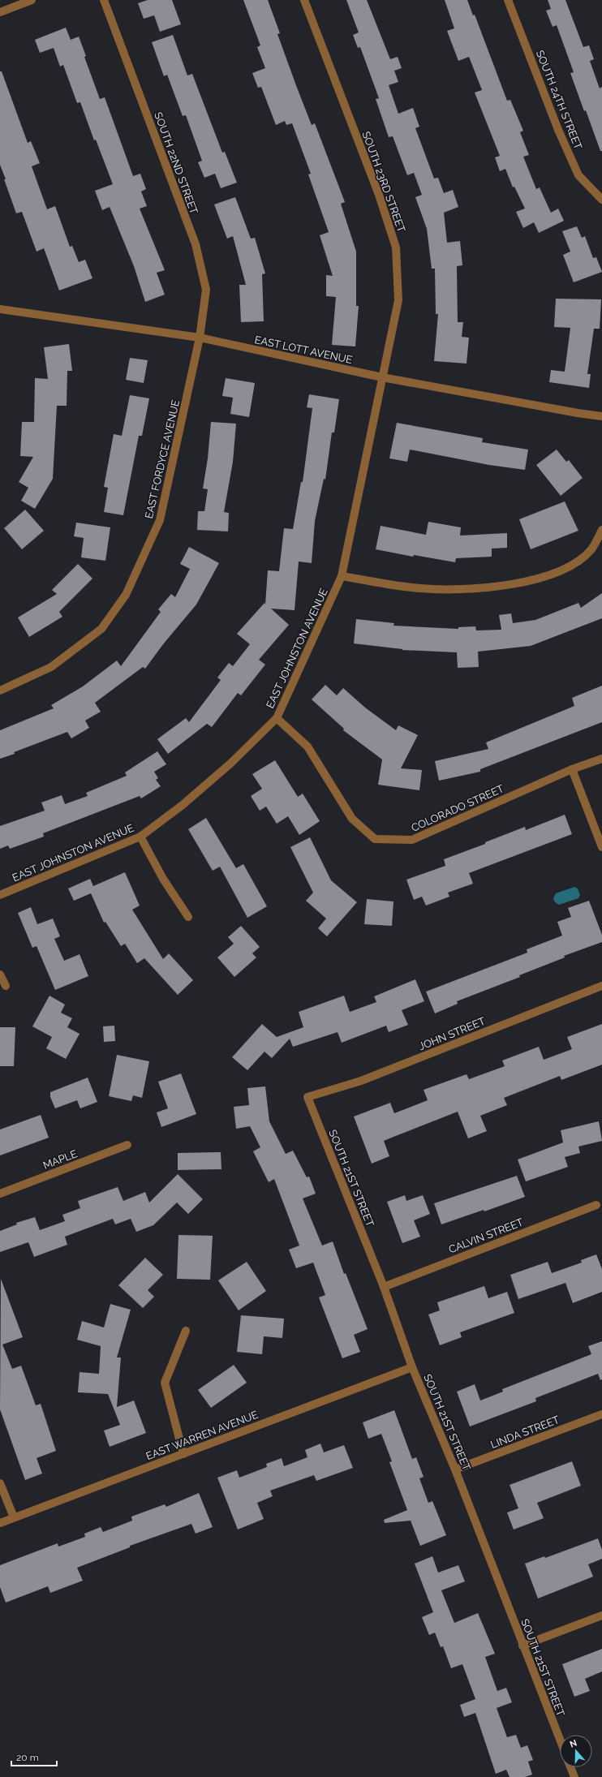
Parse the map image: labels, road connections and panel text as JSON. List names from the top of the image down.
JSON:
{
  "streets": {
    "street": [
      "SOUTH 24TH STREET",
      "SOUTH 22ND STREET",
      "SOUTH 23RD STREET",
      "EAST LOTT AVENUE",
      "EAST FORDYCE AVENUE",
      "EAST JOHNSTON AVENUE",
      "COLORADO STREET",
      "JOHN STREET",
      "MAPLE",
      "SOUTH 21ST STREET",
      "CALVIN STREET",
      "LINDA STREET",
      "EAST WARREN AVENUE"
    ]
  },
  "crossings": [
    ["SOUTH 22ND STREET", "EAST LOTT AVENUE"],
    ["SOUTH 22ND STREET", "EAST FORDYCE AVENUE"],
    ["SOUTH 23RD STREET", "EAST LOTT AVENUE"],
    ["SOUTH 23RD STREET", "EAST JOHNSTON AVENUE"],
    ["EAST LOTT AVENUE", "EAST FORDYCE AVENUE"],
    ["EAST LOTT AVENUE", "EAST JOHNSTON AVENUE"],
    ["EAST JOHNSTON AVENUE", "COLORADO STREET"],
    ["JOHN STREET", "SOUTH 21ST STREET"],
    ["SOUTH 21ST STREET", "CALVIN STREET"],
    ["SOUTH 21ST STREET", "LINDA STREET"],
    ["SOUTH 21ST STREET", "EAST WARREN AVENUE"]
  ],
  "scale_bar": "20 m",
  "north": "top"
}
